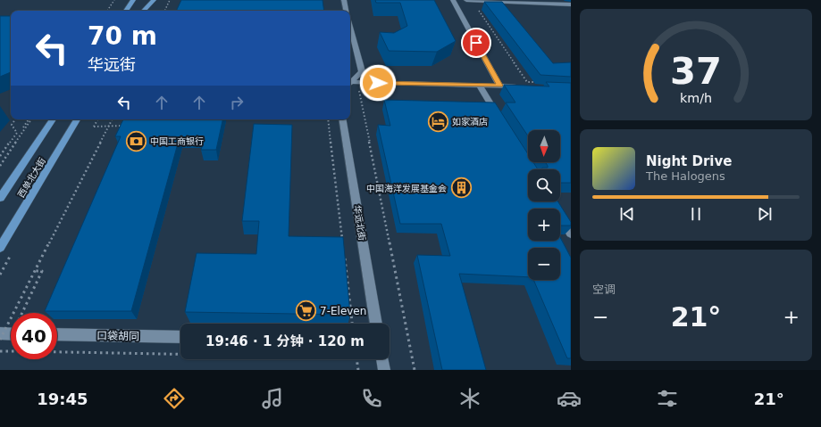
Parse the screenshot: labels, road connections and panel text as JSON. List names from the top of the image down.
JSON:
{
  "streets": {
    "main road": ["西单北大街"],
    "street": ["华远北街", "口袋胡同"]
  },
  "places": {
    "hotel": ["如家酒店"],
    "bank": ["中国工商银行"],
    "building": ["中国海洋发展基金会"],
    "supermarket": ["7-Eleven"]
  },
  "north": "bottom",
  "page": {
    "turn": ["70 m", "华远街"],
    "map_buttons": ["+", "−"],
    "song": ["Night Drive", "The Halogens"],
    "tile": "空调",
    "heat": ["−", "21°", "+"],
    "limit": "40",
    "trip": "19:46 · 1 分钟 · 120 m",
    "tabs": ["19:45", "21°"],
    "gauge": ["37", "km/h"]
  }
}
